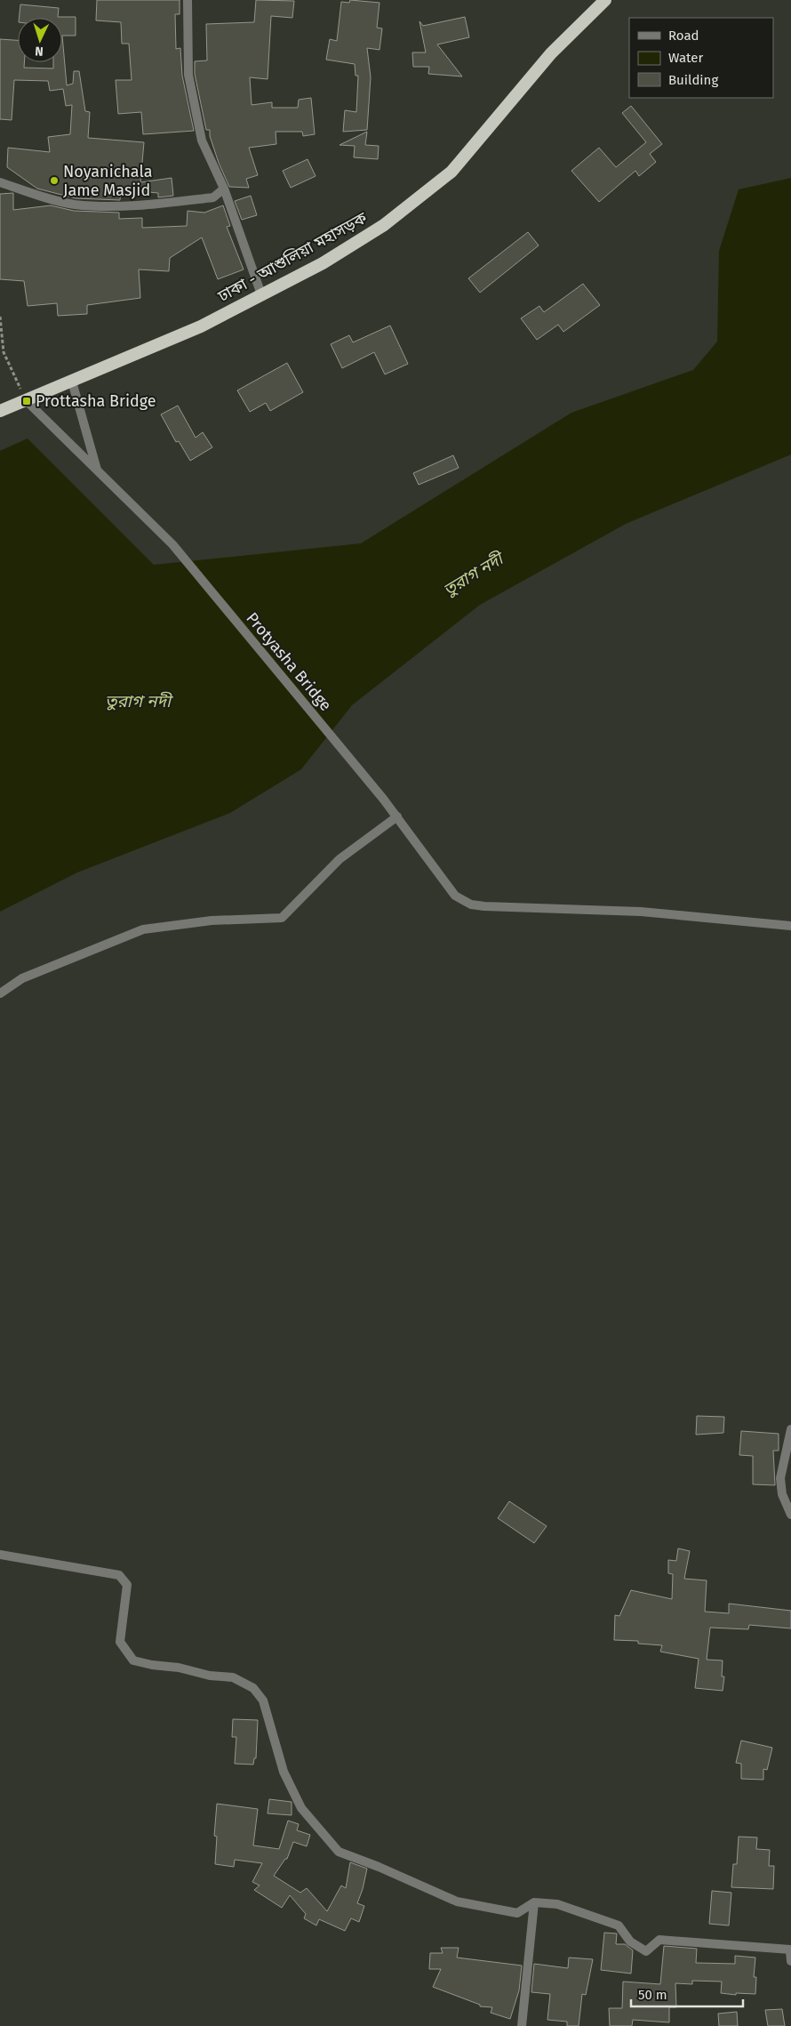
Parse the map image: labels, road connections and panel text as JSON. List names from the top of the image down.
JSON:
{
  "streets": {
    "highway": ["ঢাকা - আশুলিয়া মহাসড়ক"],
    "street": ["Protyasha Bridge"]
  },
  "crossings": [
    ["ঢাকা - আশুলিয়া মহাসড়ক", "Protyasha Bridge"]
  ],
  "water": ["তুরাগ নদী"],
  "places": {
    "other": ["Noyanichala Jame Masjid"],
    "transit": ["Prottasha Bridge"]
  },
  "legend": ["Road", "Water", "Building"],
  "scale_bar": "50 m",
  "north": "bottom"
}
